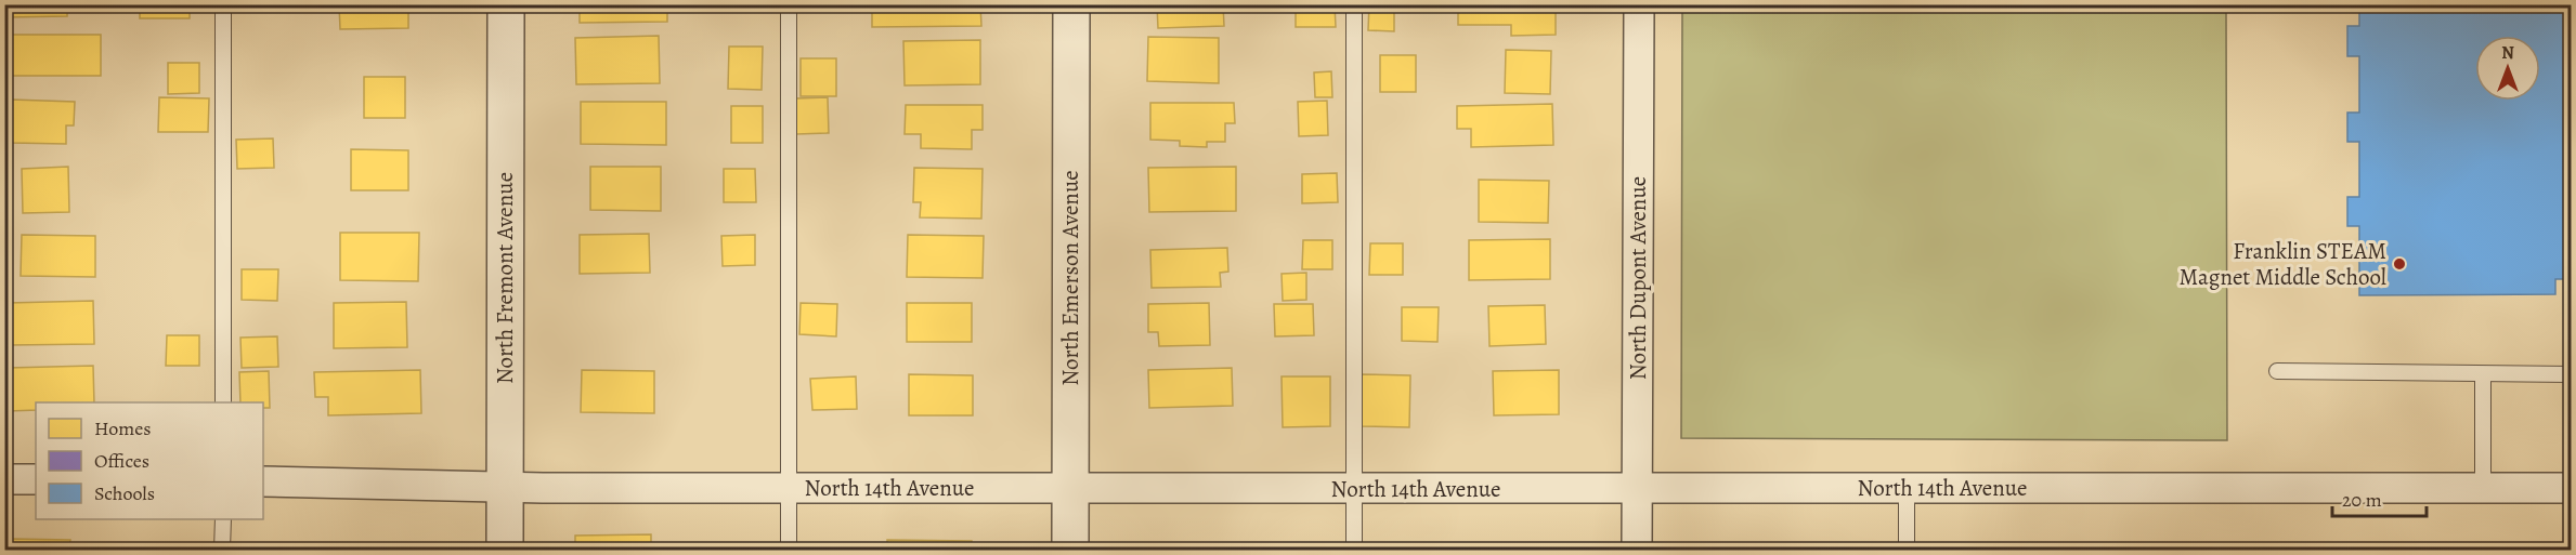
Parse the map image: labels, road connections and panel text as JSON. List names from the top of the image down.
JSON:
{
  "streets": {
    "street": [
      "North Fremont Avenue",
      "North Emerson Avenue",
      "North Dupont Avenue",
      "North 14th Avenue"
    ]
  },
  "crossings": [
    ["North Fremont Avenue", "North 14th Avenue"],
    ["North Emerson Avenue", "North 14th Avenue"],
    ["North Dupont Avenue", "North 14th Avenue"]
  ],
  "places": ["Franklin STEAM Magnet Middle School"],
  "legend": ["Homes", "Offices", "Schools"],
  "scale_bar": "20 m",
  "north": "top"
}
